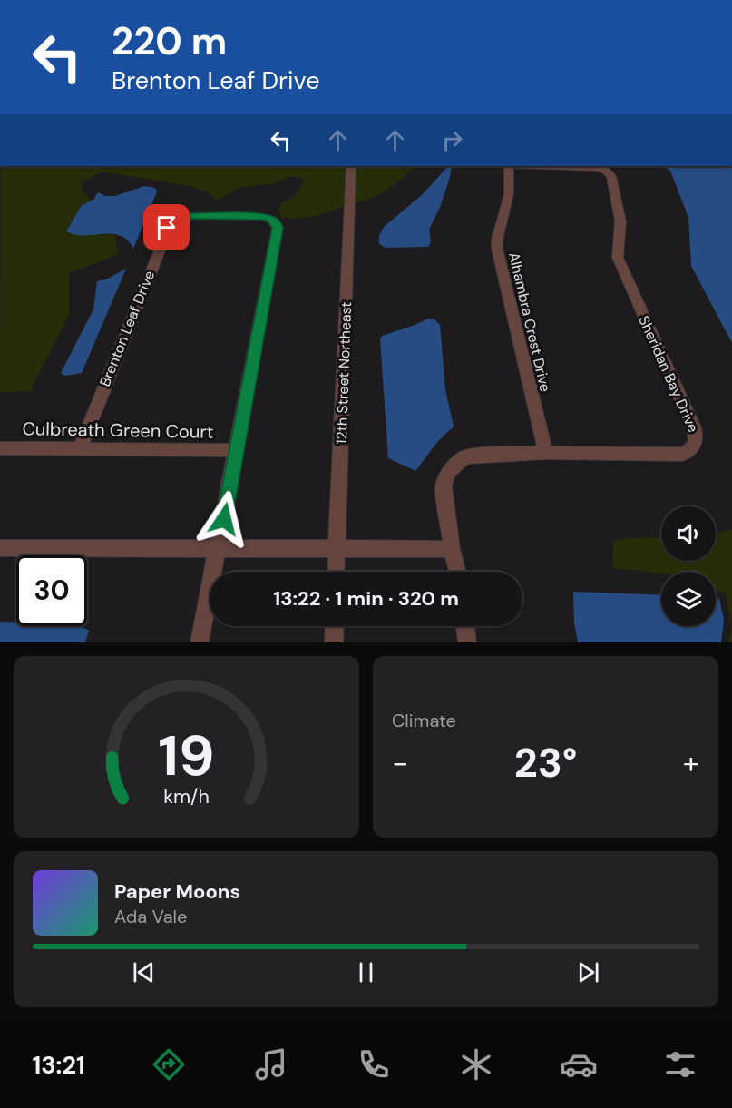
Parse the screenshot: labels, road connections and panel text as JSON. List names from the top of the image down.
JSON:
{
  "streets": {
    "street": [
      "Alhambra Crest Drive",
      "Brenton Leaf Drive",
      "12th Street Northeast",
      "Sheridan Bay Drive",
      "Culbreath Green Court"
    ]
  },
  "crossings": [
    ["Alhambra Crest Drive", "Sheridan Bay Drive"],
    ["Brenton Leaf Drive", "Culbreath Green Court"]
  ],
  "page": {
    "turn": ["220 m", "Brenton Leaf Drive"],
    "limit": "30",
    "trip": "13:22 · 1 min · 320 m",
    "tile": "Climate",
    "heat": ["−", "23°", "+"],
    "song": ["Paper Moons", "Ada Vale"],
    "tabs": "13:21",
    "gauge": ["19", "km/h"]
  }
}
